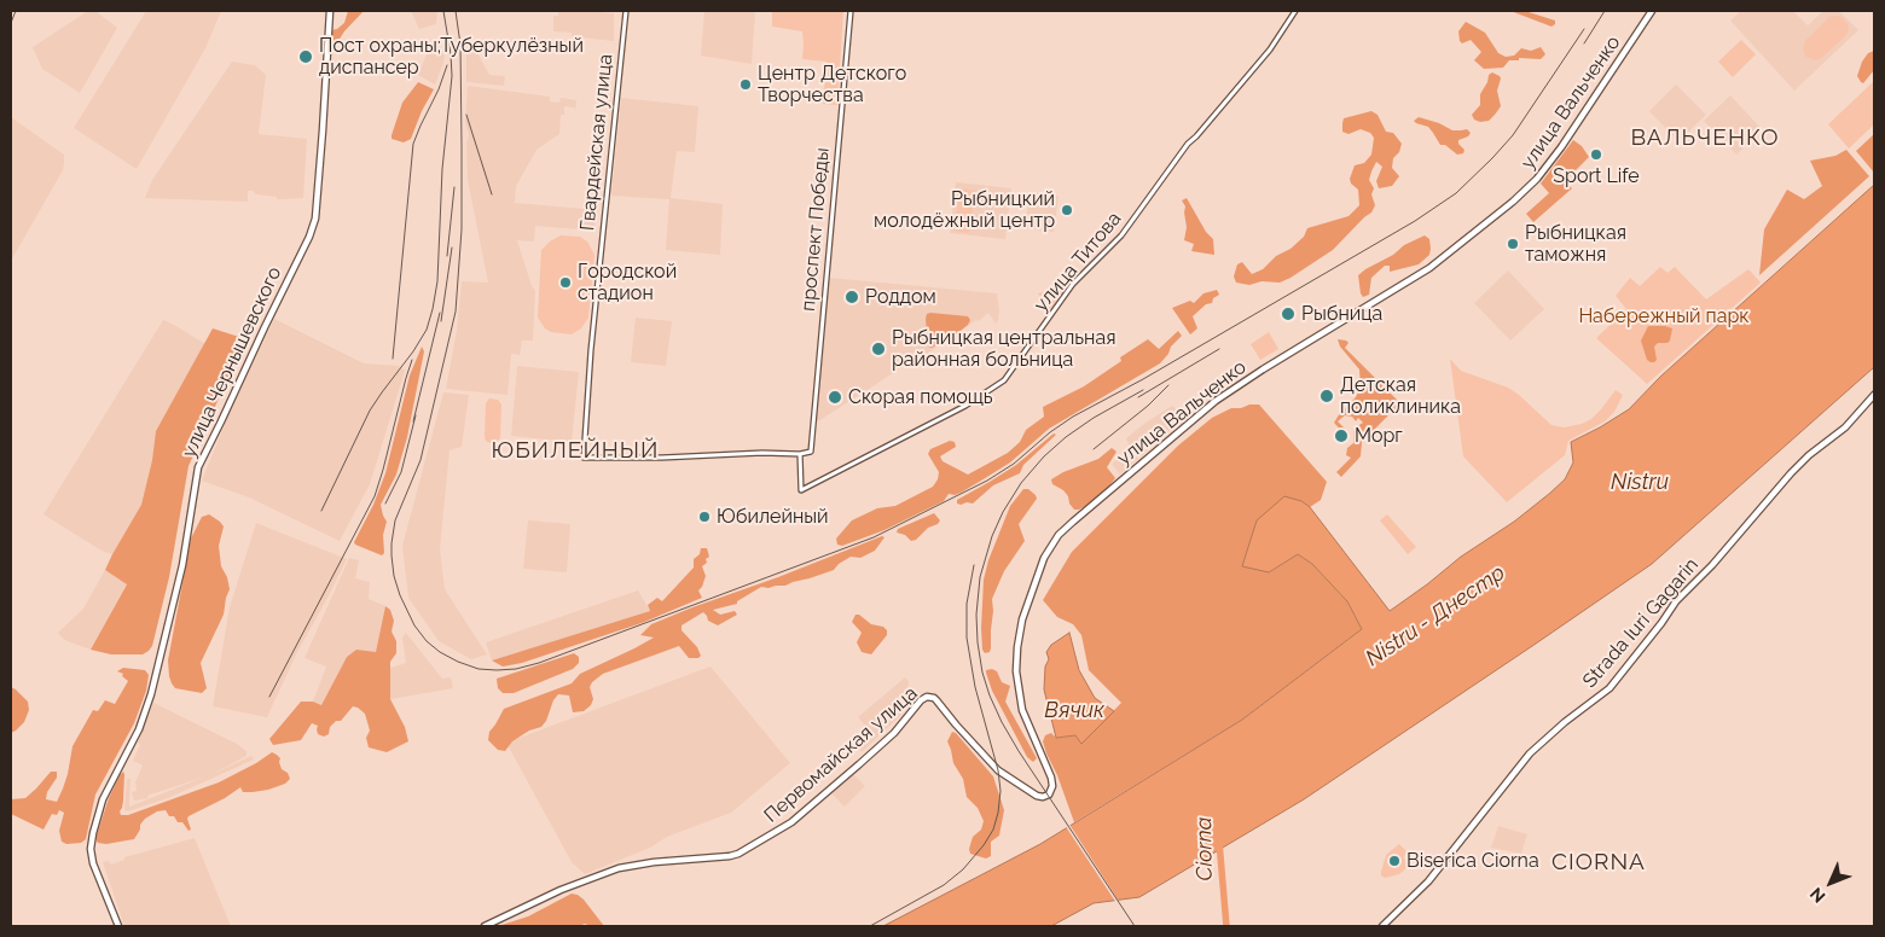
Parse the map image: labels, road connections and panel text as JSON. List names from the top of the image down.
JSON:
{
  "streets": {
    "main road": [
      "улица Вальченко",
      "улица Чернышевского",
      "Strada Iuri Gagarin",
      "Первомайская улица"
    ],
    "street": ["Гвардейская улица", "проспект Победы", "улица Титова"]
  },
  "crossings": [
    ["улица Вальченко", "Первомайская улица"],
    ["Гвардейская улица", "проспект Победы"],
    ["Гвардейская улица", "улица Титова"],
    ["проспект Победы", "улица Титова"]
  ],
  "districts": ["ВАЛЬЧЕНКО", "ЮБИЛЕЙНЫЙ", "CIORNA"],
  "water": [
    "Nistru",
    "Nistru - Днестр",
    "Вячик",
    "Ciorna"
  ],
  "parks": ["Набережный парк"],
  "places": [
    "Пост охраны;Туберкулёзный диспансер",
    "Центр Детского Творчества",
    "Sport Life",
    "Рыбницкий молодёжный центр",
    "Рыбницкая таможня",
    "Городской стадион",
    "Роддом",
    "Рыбница",
    "Рыбницкая центральная районная больница",
    "Детская поликлиника",
    "Скорая помощь",
    "Морг",
    "Юбилейный",
    "Biserica Ciorna"
  ],
  "north": "bottom left"
}
